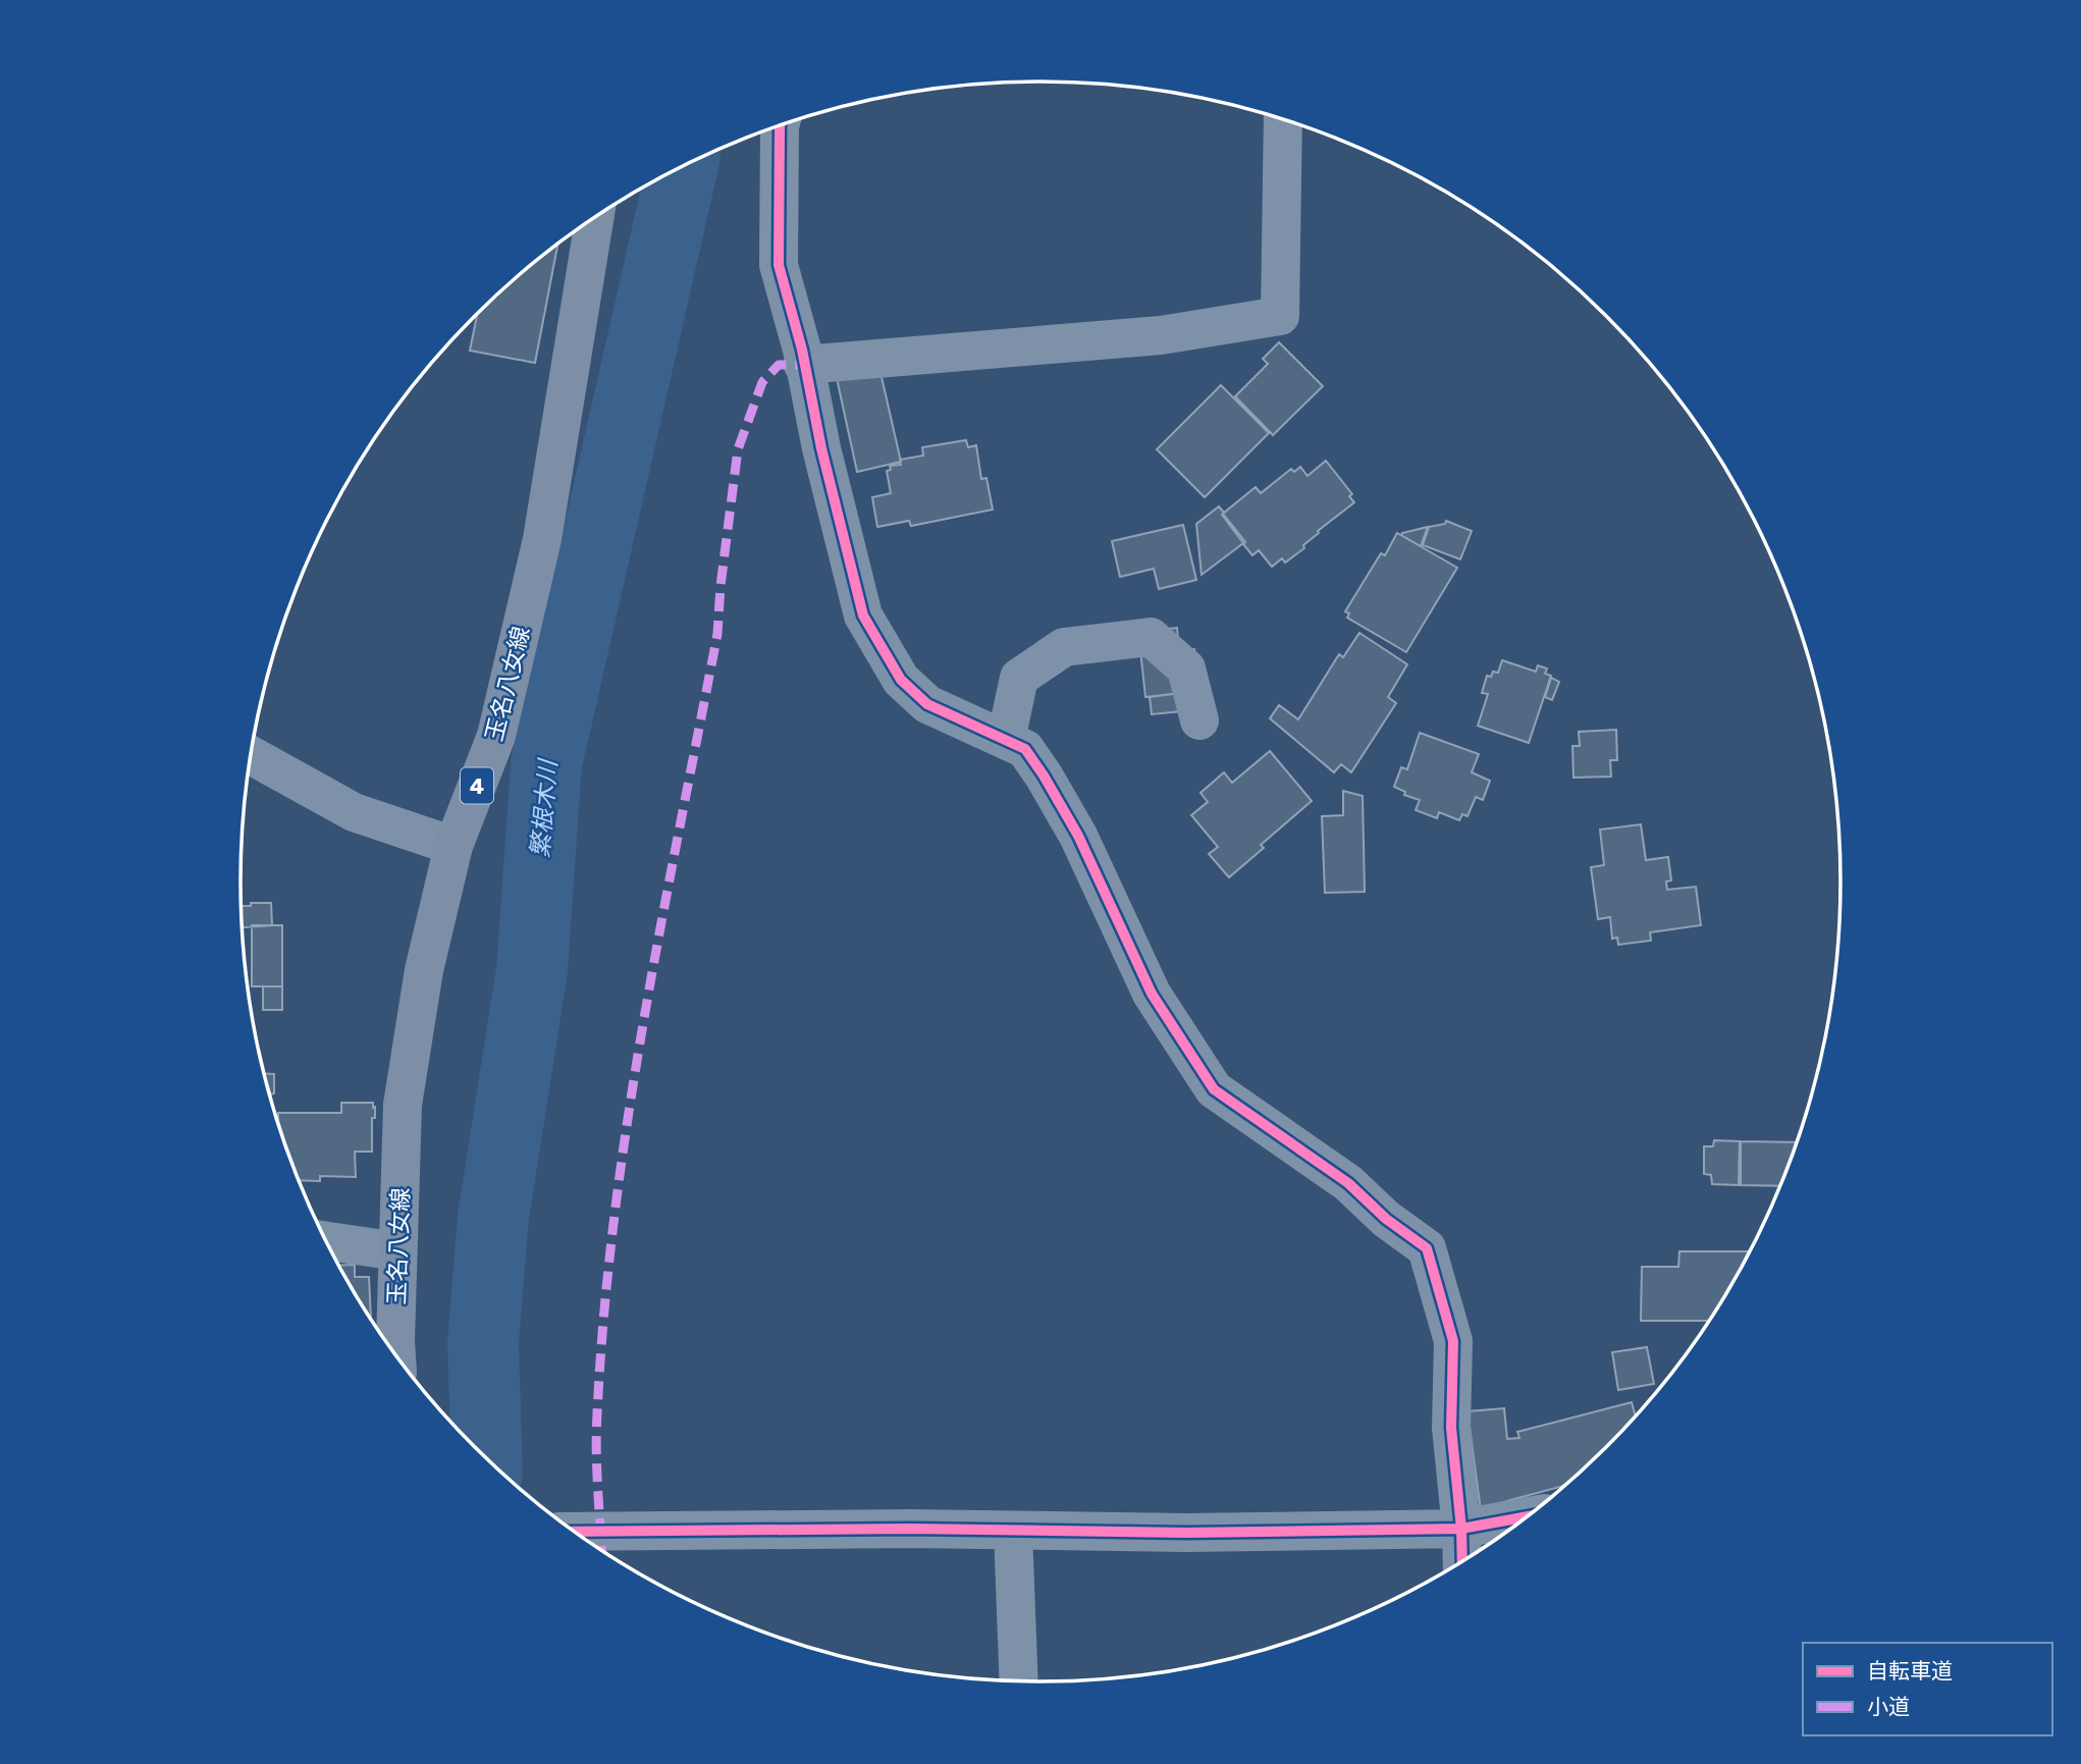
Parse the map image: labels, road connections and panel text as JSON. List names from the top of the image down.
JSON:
{
  "streets": {
    "main road": ["玉名八女線", "4"]
  },
  "water": ["繁根木川"],
  "legend": ["自転車道", "小道"]
}
